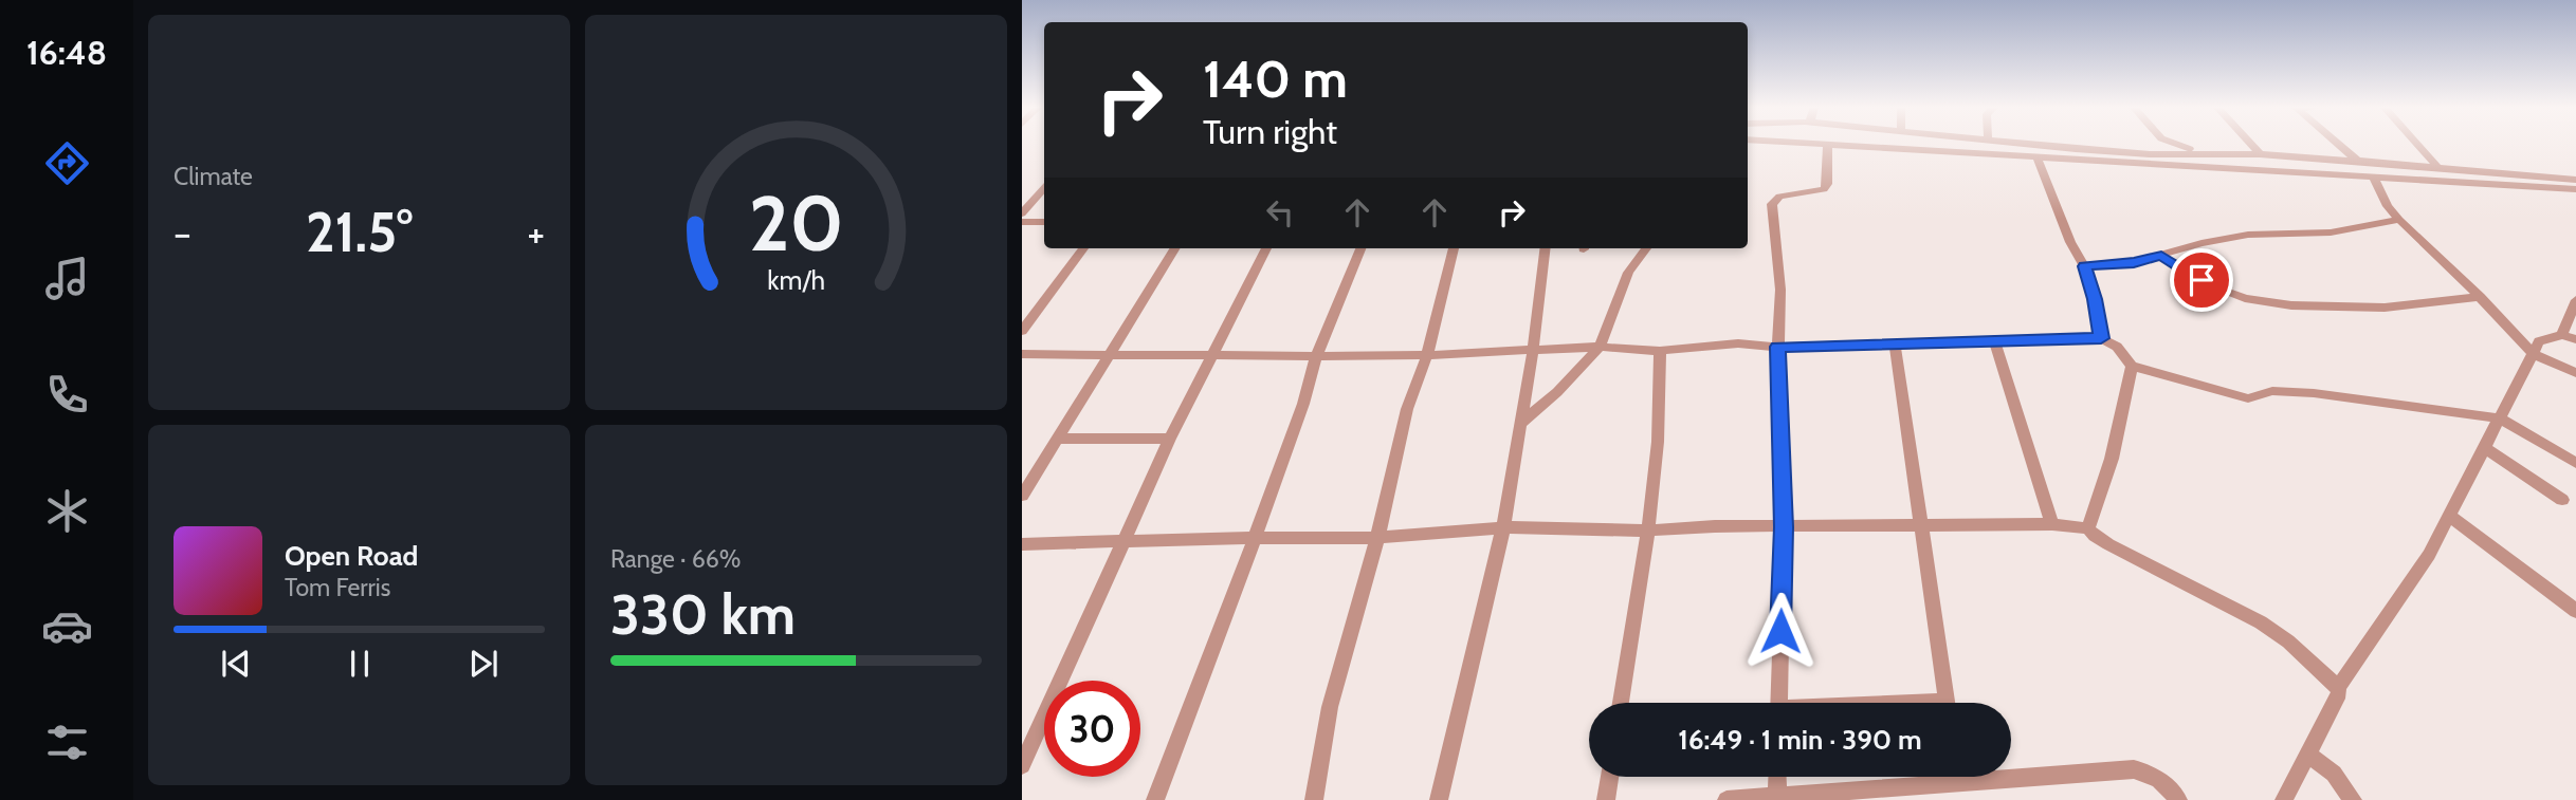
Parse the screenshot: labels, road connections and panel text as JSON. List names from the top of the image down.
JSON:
{
  "page": {
    "tabs": "16:48",
    "tile": [
      "Climate",
      ["Range · 66%", "330 km"]
    ],
    "turn": ["140 m", "Turn right"],
    "heat": ["−", "21.5°", "+"],
    "song": ["Open Road", "Tom Ferris"],
    "limit": "30",
    "trip": "16:49 · 1 min · 390 m",
    "gauge": ["20", "km/h"]
  }
}
